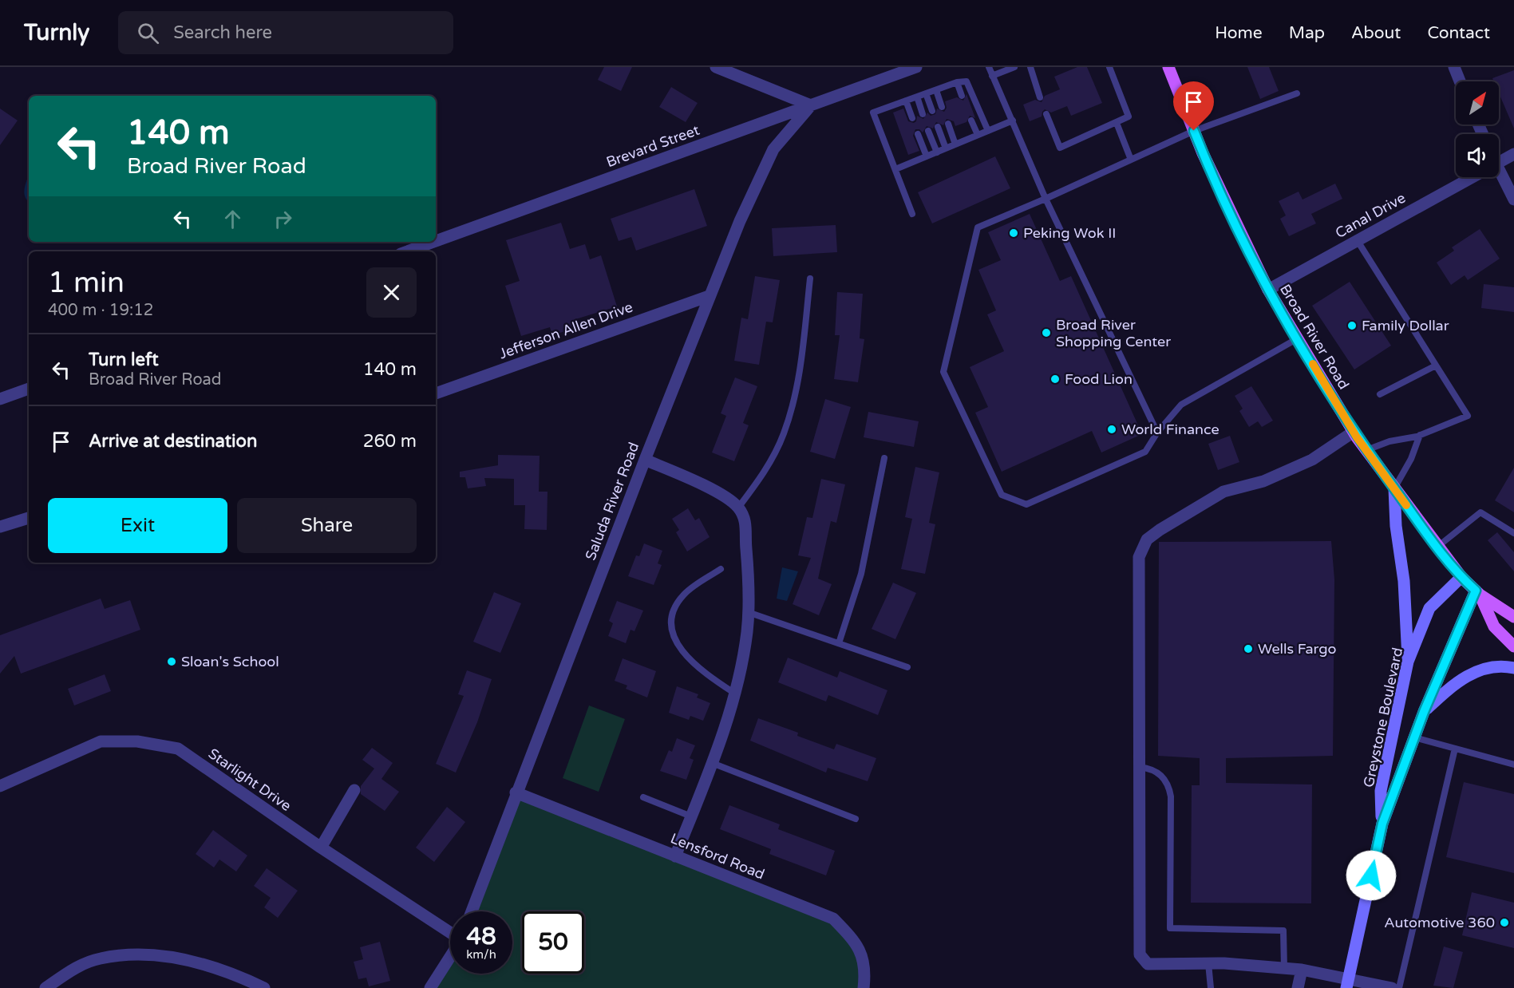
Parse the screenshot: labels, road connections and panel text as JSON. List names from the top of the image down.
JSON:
{
  "streets": {
    "main road": ["Broad River Road", "Greystone Boulevard"],
    "street": [
      "Brevard Street",
      "Canal Drive",
      "Jefferson Allen Drive",
      "Saluda River Road",
      "Starlight Drive",
      "Lensford Road"
    ]
  },
  "crossings": [
    ["Brevard Street", "Saluda River Road"],
    ["Canal Drive", "Broad River Road"],
    ["Jefferson Allen Drive", "Saluda River Road"],
    ["Broad River Road", "Greystone Boulevard"],
    ["Saluda River Road", "Lensford Road"]
  ],
  "places": [
    "Peking Wok II",
    "Family Dollar",
    "Broad River Shopping Center",
    "Food Lion",
    "World Finance",
    "Wells Fargo",
    "Sloan's School",
    "Automotive 360"
  ],
  "north": "top right",
  "page": {
    "header": "Turnly",
    "search": "Search here",
    "nav": [
      "Home",
      "Map",
      "About",
      "Contact"
    ],
    "turn": ["140 m", "Broad River Road"],
    "heading": ["1 min", "400 m · 19:12"],
    "list": [
      {
        "name": "Turn left",
        "note": "Broad River Road",
        "value": "140 m"
      },
      {
        "name": "Arrive at destination",
        "value": "260 m"
      }
    ],
    "buttons": ["Exit", "Share"],
    "speed": "48 km/h",
    "limit": "50"
  }
}
